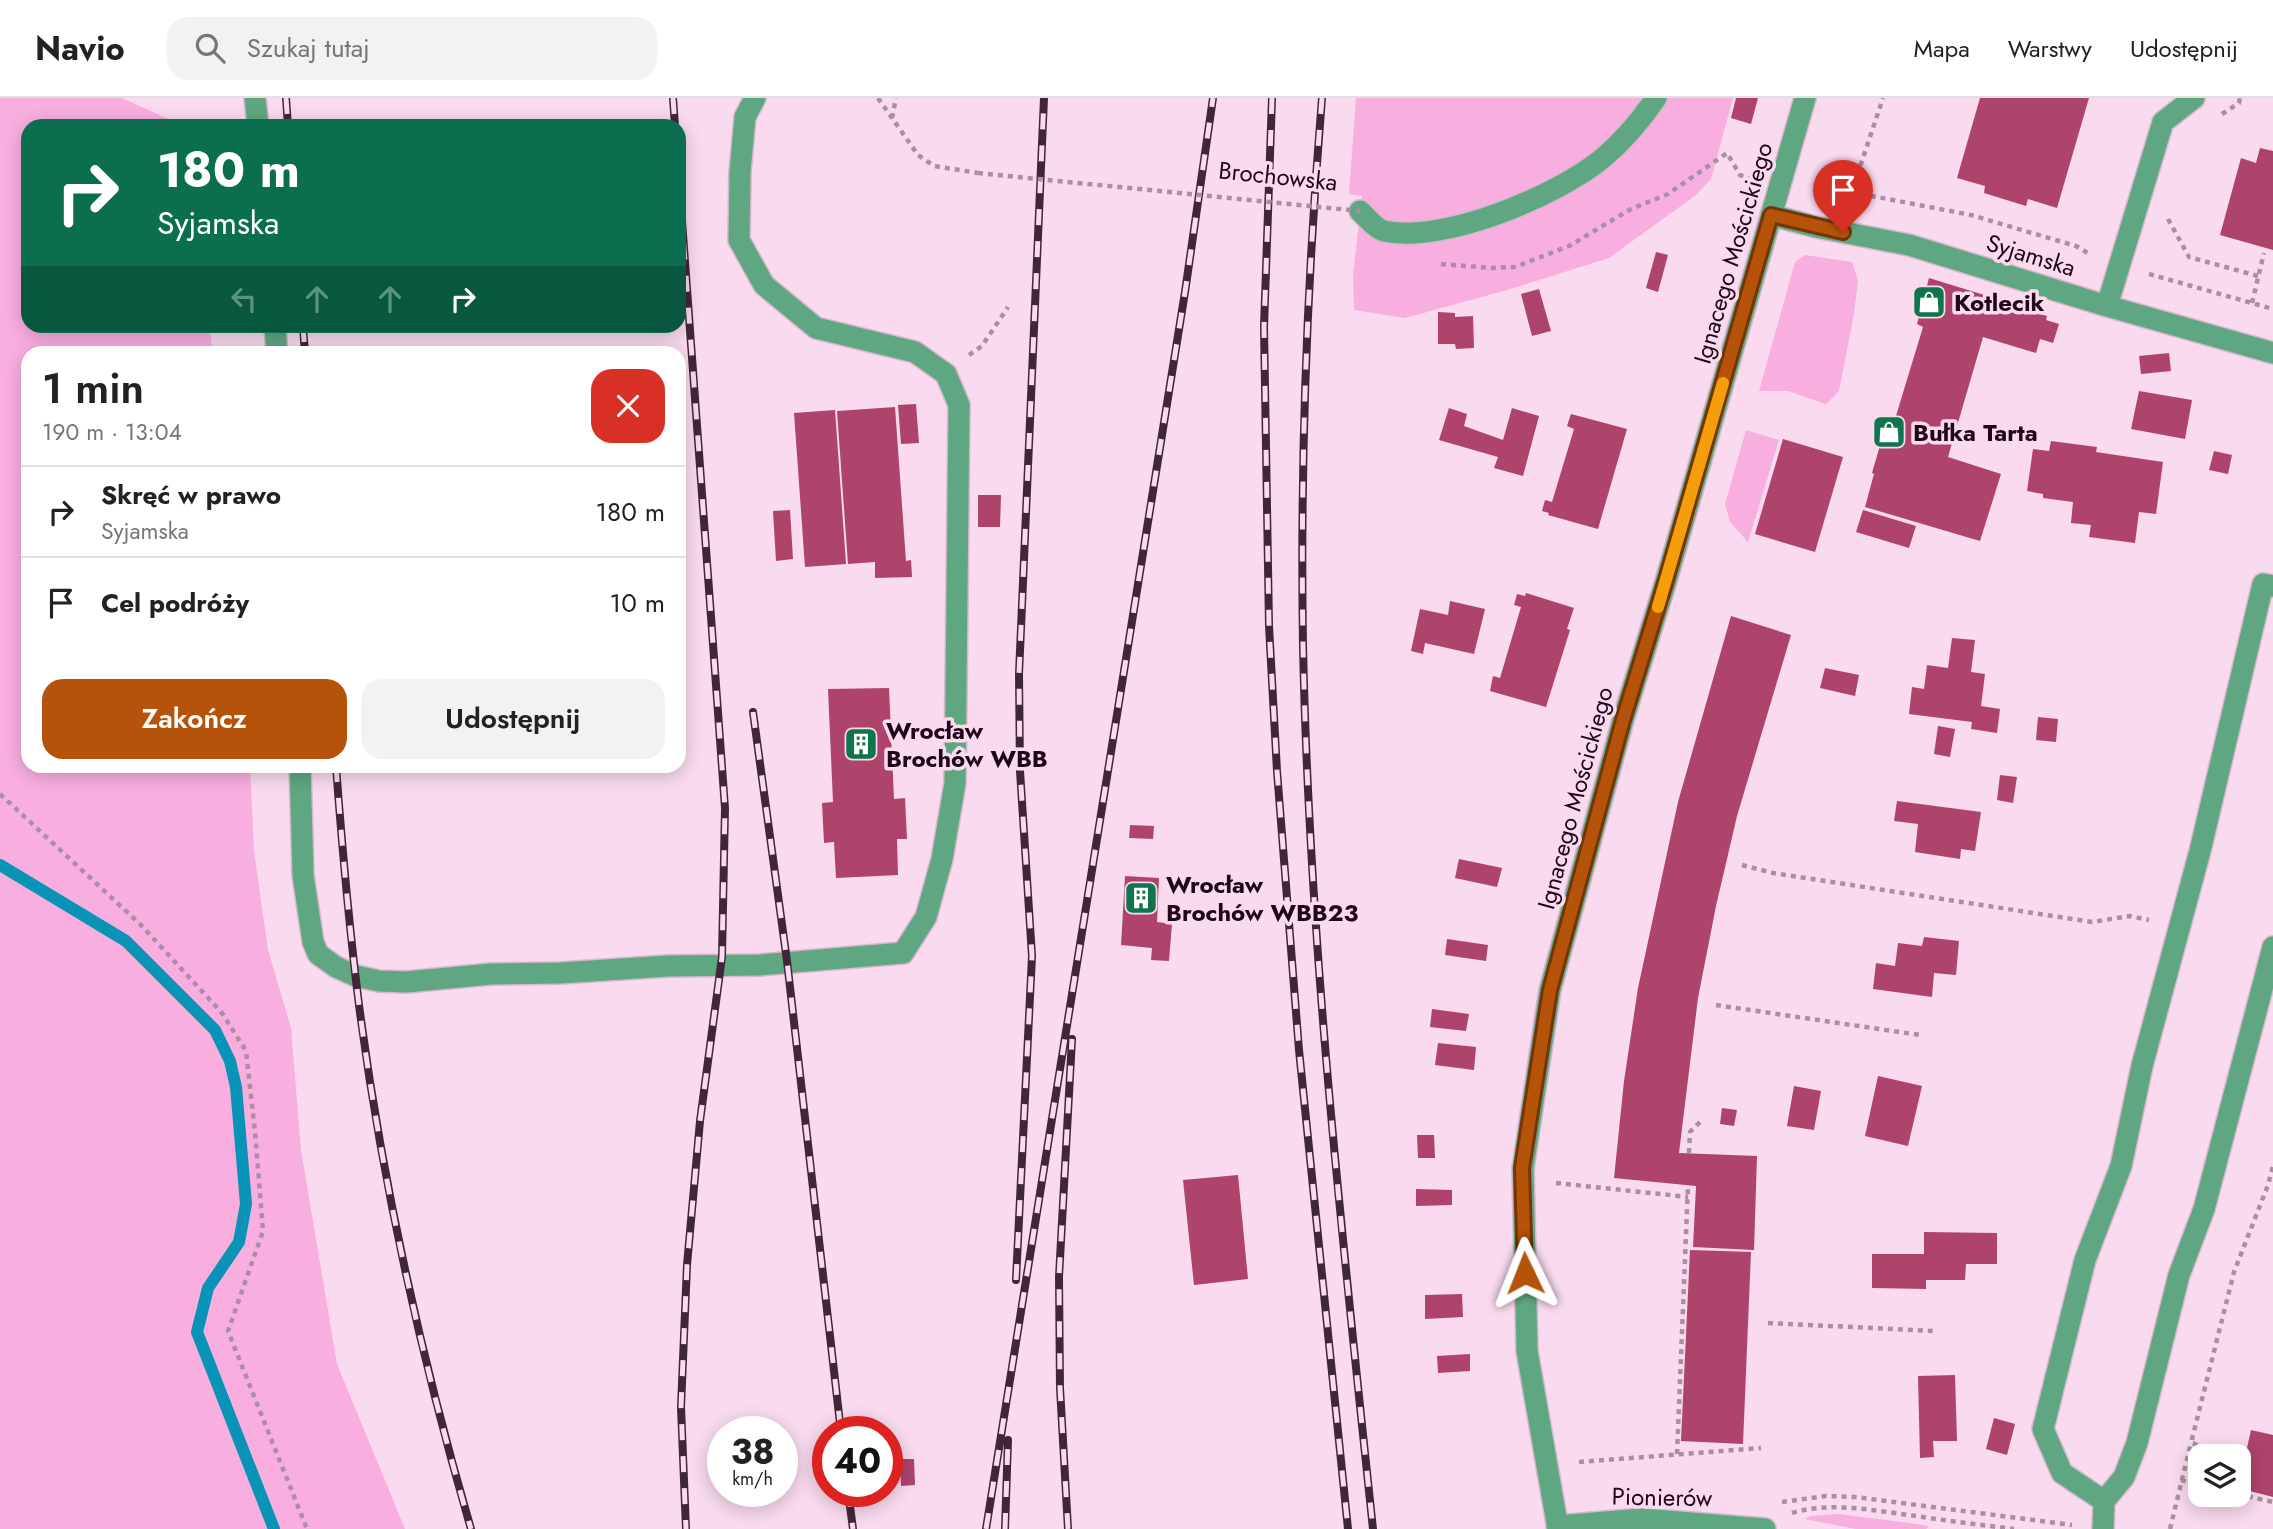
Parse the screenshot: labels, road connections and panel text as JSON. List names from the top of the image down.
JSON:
{
  "streets": {
    "street": [
      "Brochowska",
      "Ignacego Mościckiego",
      "Syjamska",
      "Pionierów"
    ]
  },
  "crossings": [
    ["Ignacego Mościckiego", "Syjamska"],
    ["Ignacego Mościckiego", "Pionierów"]
  ],
  "places": {
    "shop": ["Kotlecik", "Bułka Tarta"],
    "building": ["Wrocław Brochów WBB", "Wrocław Brochów WBB23"]
  },
  "page": {
    "header": "Navio",
    "search": "Szukaj tutaj",
    "nav": ["Mapa", "Warstwy", "Udostępnij"],
    "turn": ["180 m", "Syjamska"],
    "heading": ["1 min", "190 m · 13:04"],
    "list": [
      {
        "name": "Skręć w prawo",
        "note": "Syjamska",
        "value": "180 m"
      },
      {
        "name": "Cel podróży",
        "value": "10 m"
      }
    ],
    "buttons": ["Zakończ", "Udostępnij"],
    "speed": "38 km/h",
    "limit": "40"
  }
}
